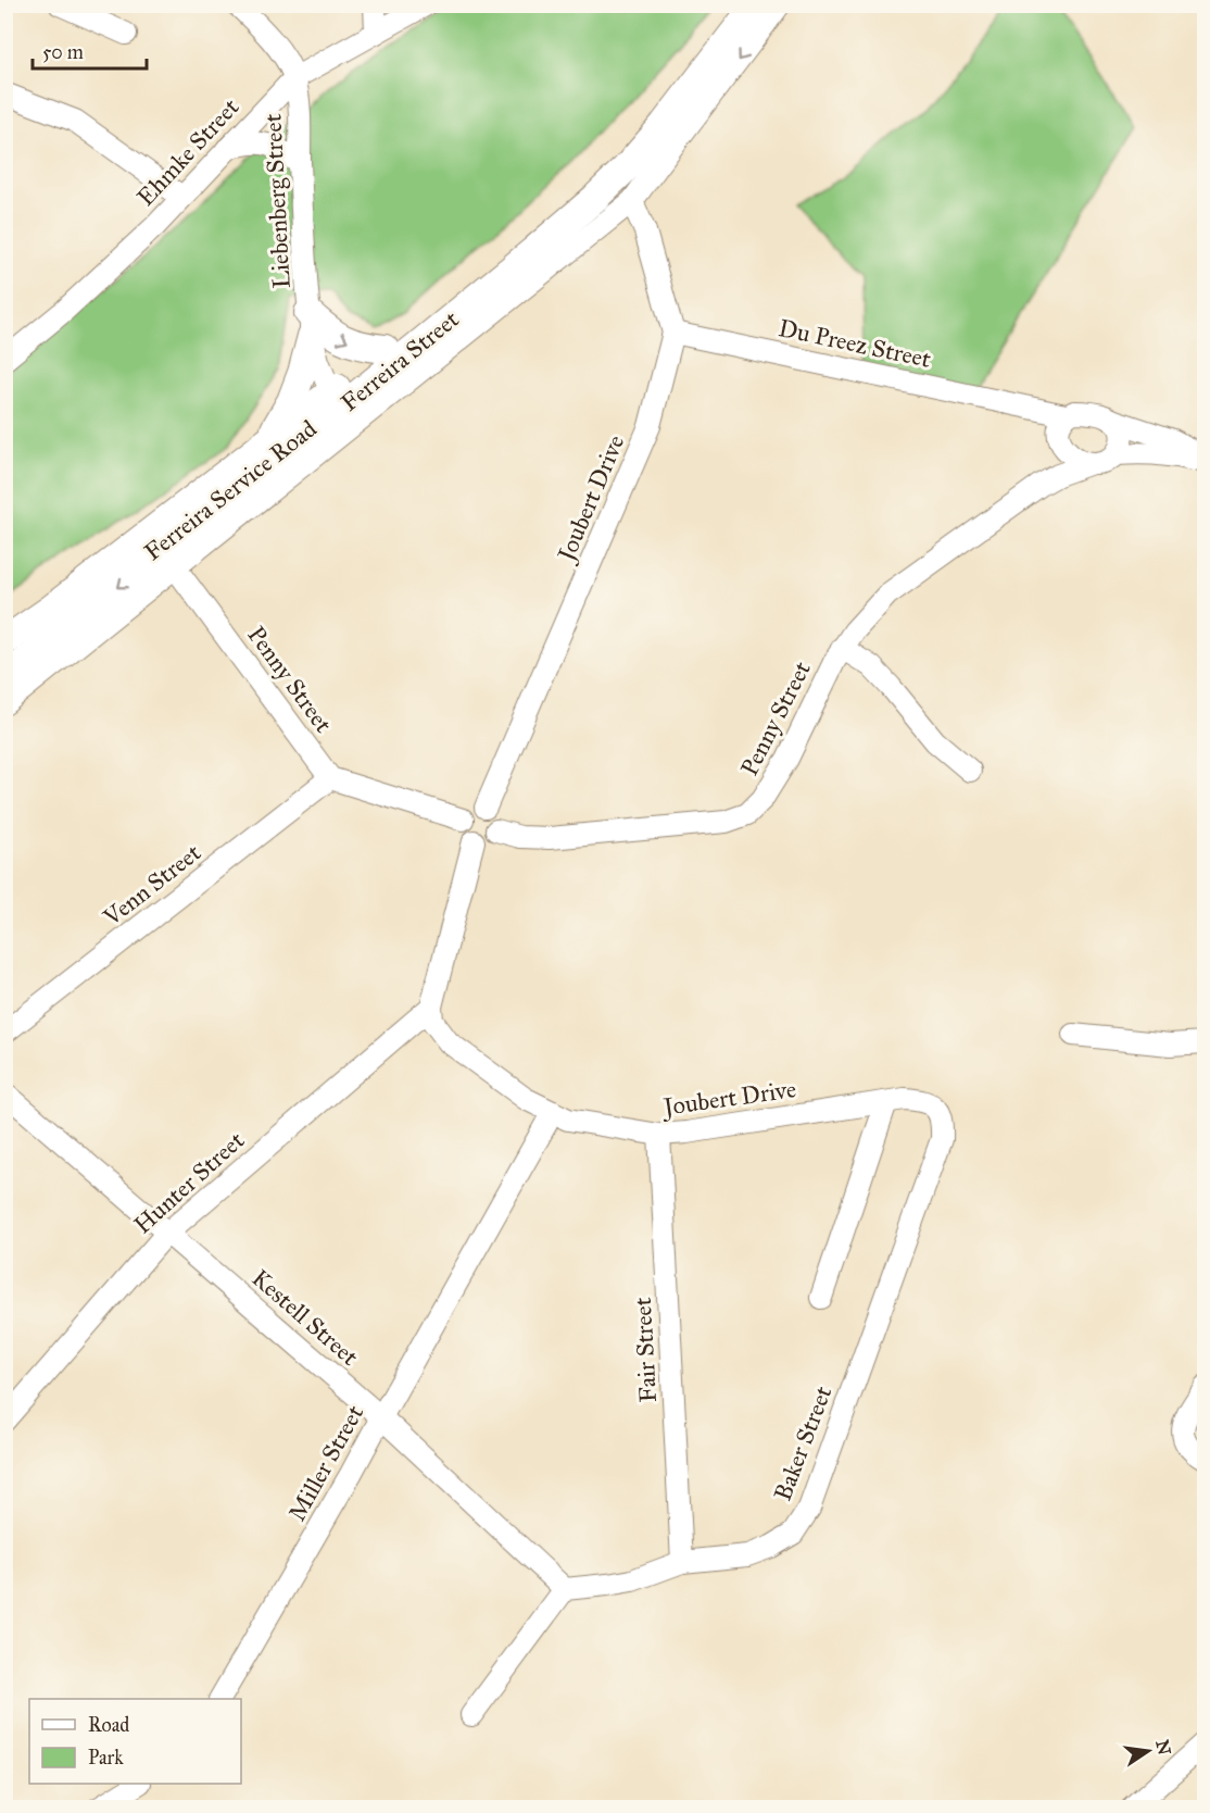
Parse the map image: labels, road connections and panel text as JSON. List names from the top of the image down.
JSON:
{
  "streets": {
    "main road": ["Ferreira Street"],
    "street": [
      "Ehmke Street",
      "Liebenberg Street",
      "Du Preez Street",
      "Ferreira Service Road",
      "Joubert Drive",
      "Penny Street",
      "Venn Street",
      "Hunter Street",
      "Kestell Street",
      "Fair Street",
      "Baker Street",
      "Miller Street"
    ]
  },
  "crossings": [
    ["Ehmke Street", "Liebenberg Street"],
    ["Liebenberg Street", "Ferreira Street"],
    ["Du Preez Street", "Joubert Drive"],
    ["Du Preez Street", "Penny Street"],
    ["Ferreira Street", "Ferreira Service Road"],
    ["Ferreira Street", "Penny Street"],
    ["Ferreira Service Road", "Joubert Drive"],
    ["Ferreira Service Road", "Penny Street"],
    ["Joubert Drive", "Penny Street"],
    ["Joubert Drive", "Hunter Street"],
    ["Joubert Drive", "Fair Street"],
    ["Joubert Drive", "Baker Street"],
    ["Joubert Drive", "Miller Street"],
    ["Penny Street", "Venn Street"],
    ["Hunter Street", "Kestell Street"],
    ["Kestell Street", "Baker Street"],
    ["Kestell Street", "Miller Street"],
    ["Fair Street", "Baker Street"]
  ],
  "legend": ["Road", "Park"],
  "scale_bar": "50 m",
  "north": "right"
}
